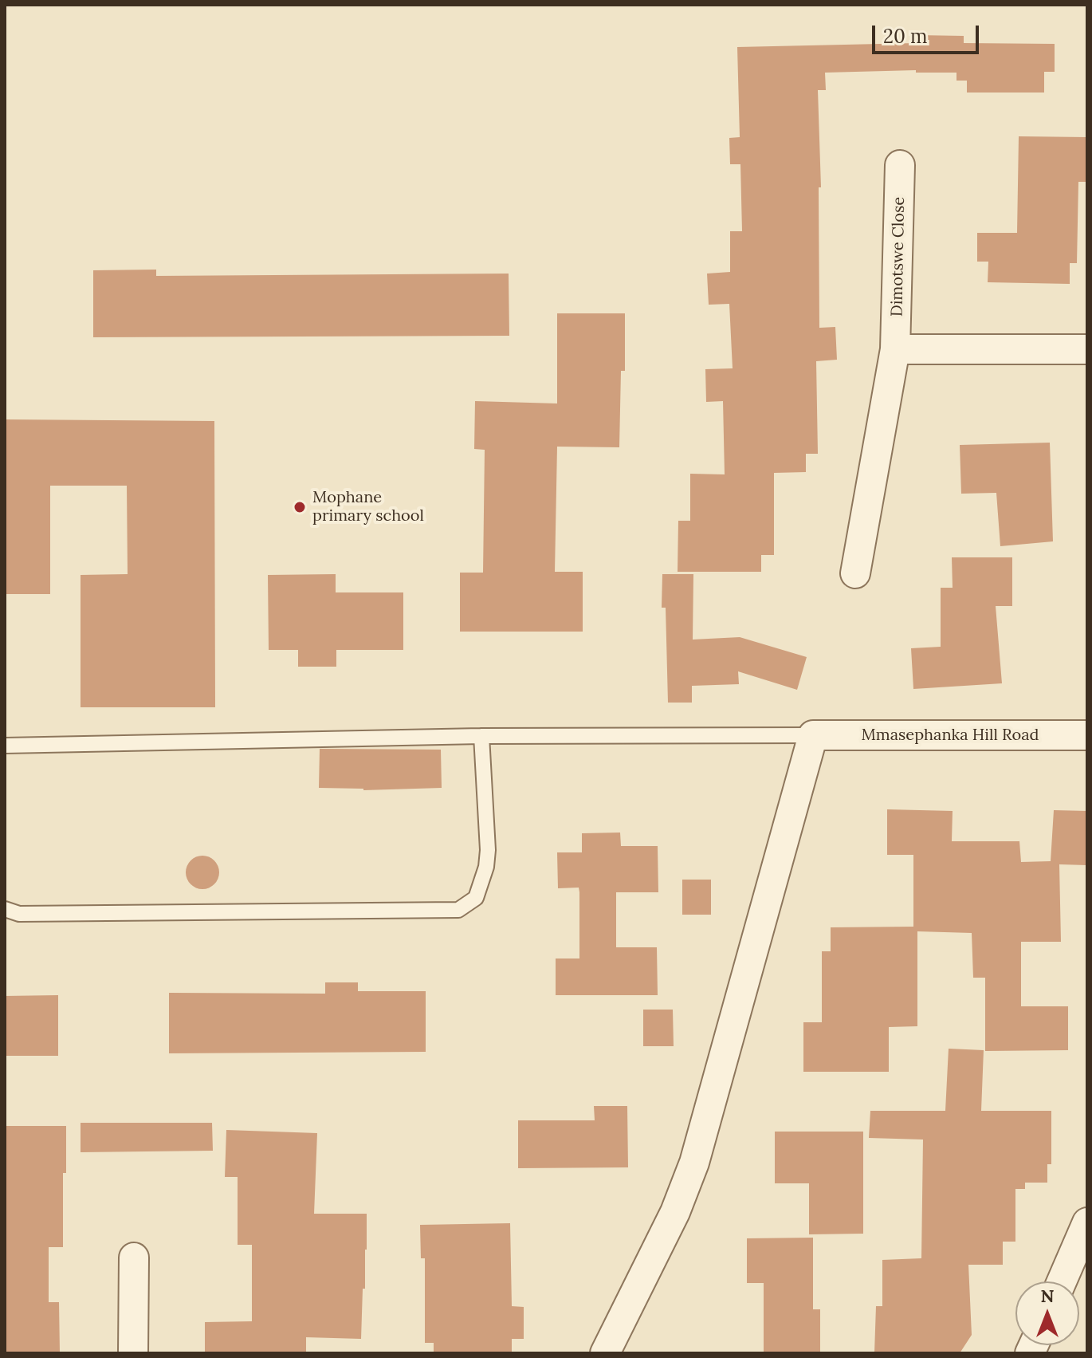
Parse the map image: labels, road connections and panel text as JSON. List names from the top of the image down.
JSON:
{
  "streets": {
    "street": ["Dimotswe Close", "Mmasephanka Hill Road"]
  },
  "places": ["Mophane primary school"],
  "scale_bar": "20 m",
  "north": "top"
}
